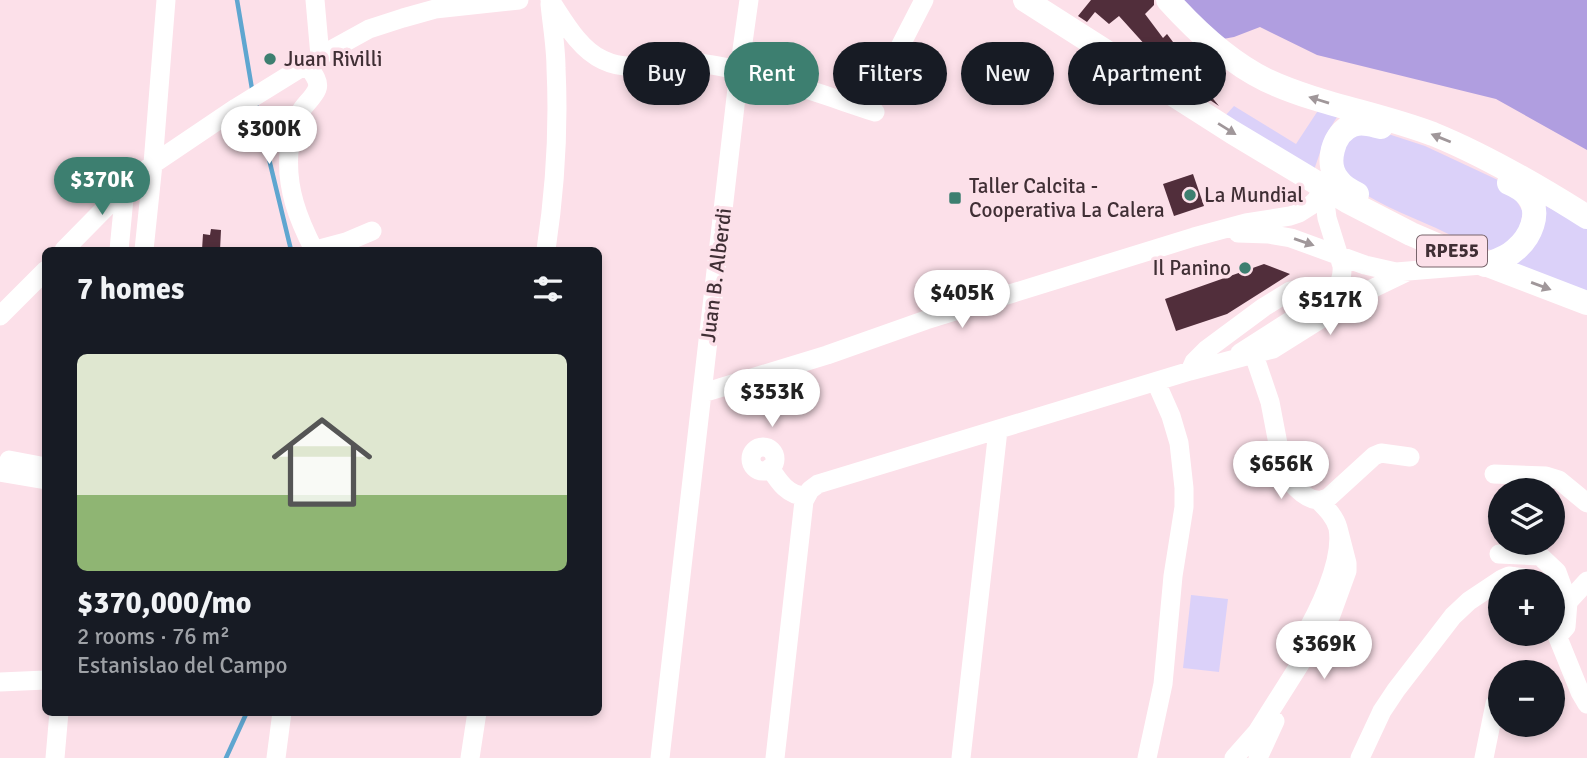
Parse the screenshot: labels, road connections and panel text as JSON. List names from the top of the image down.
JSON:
{
  "streets": {
    "main road": ["RPE55"],
    "street": ["Juan B. Alberdi"]
  },
  "places": {
    "other": ["Juan Rivilli", "La Mundial", "Il Panino"],
    "transit": ["Taller Calcita - Cooperativa La Calera"]
  },
  "page": {
    "chip": [
      "Buy",
      "Rent",
      "Filters",
      "New",
      "Apartment"
    ],
    "price": [
      "$300K",
      "$370K",
      "$405K",
      "$517K",
      "$353K",
      "$656K",
      "$369K"
    ],
    "heading": "7 homes",
    "list": [
      {
        "name": "$370,000/mo",
        "note": "2 rooms · 76 m² · Estanislao del Campo"
      }
    ],
    "map_buttons": ["+", "−"]
  }
}
